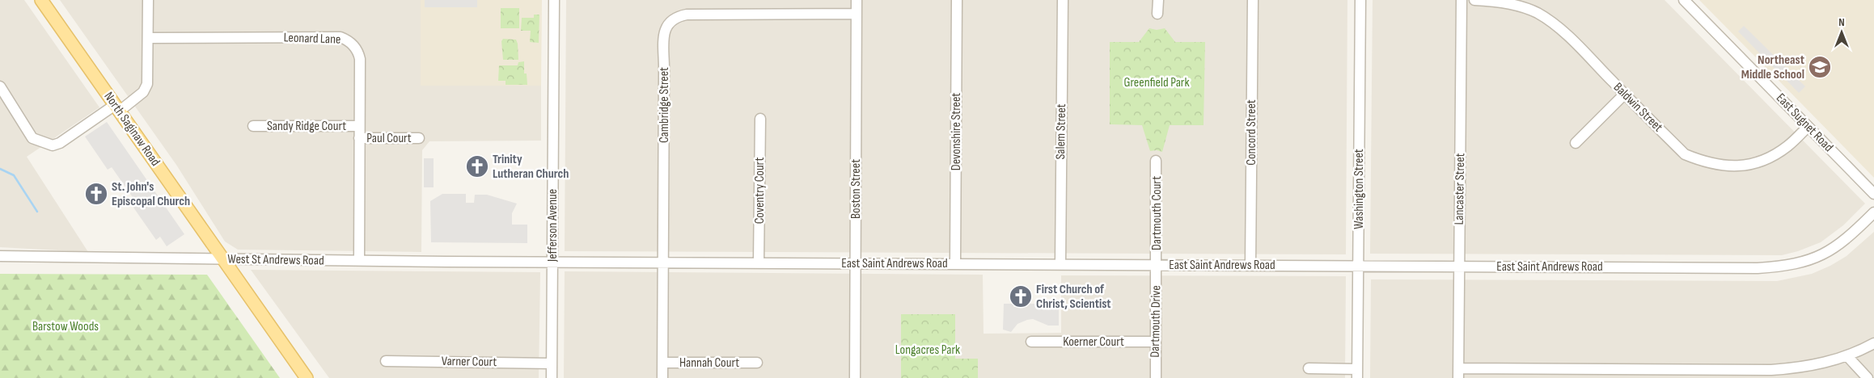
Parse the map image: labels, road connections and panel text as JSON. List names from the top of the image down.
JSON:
{
  "streets": {
    "main road": ["North Saginaw Road"],
    "street": [
      "Leonard Lane",
      "Cambridge Street",
      "Baldwin Street",
      "East Sugnet Road",
      "Sandy Ridge Court",
      "Devonshire Street",
      "Salem Street",
      "Concord Street",
      "Paul Court",
      "Boston Street",
      "Washington Street",
      "Lancaster Street",
      "Coventry Court",
      "Dartmouth Court",
      "Jefferson Avenue",
      "West St Andrews Road",
      "East Saint Andrews Road",
      "Dartmouth Drive",
      "Koerner Court",
      "Varner Court",
      "Hannah Court"
    ]
  },
  "crossings": [
    ["Leonard Lane", "Sandy Ridge Court"],
    ["Leonard Lane", "Paul Court"],
    ["Leonard Lane", "West St Andrews Road"],
    ["Cambridge Street", "Boston Street"],
    ["Cambridge Street", "East Saint Andrews Road"],
    ["Cambridge Street", "Hannah Court"],
    ["Baldwin Street", "East Sugnet Road"],
    ["North Saginaw Road", "West St Andrews Road"],
    ["Devonshire Street", "East Saint Andrews Road"],
    ["Salem Street", "East Saint Andrews Road"],
    ["Concord Street", "East Saint Andrews Road"],
    ["Boston Street", "East Saint Andrews Road"],
    ["Washington Street", "East Saint Andrews Road"],
    ["Lancaster Street", "East Saint Andrews Road"],
    ["Coventry Court", "East Saint Andrews Road"],
    ["Dartmouth Court", "East Saint Andrews Road"],
    ["Dartmouth Court", "Dartmouth Drive"],
    ["Jefferson Avenue", "West St Andrews Road"],
    ["Jefferson Avenue", "East Saint Andrews Road"],
    ["Jefferson Avenue", "Varner Court"],
    ["West St Andrews Road", "East Saint Andrews Road"],
    ["East Saint Andrews Road", "Dartmouth Drive"],
    ["Dartmouth Drive", "Koerner Court"]
  ],
  "parks": ["Greenfield Park", "Barstow Woods", "Longacres Park"],
  "places": {
    "school or university": ["Northeast Middle School"],
    "church": ["Trinity Lutheran Church", "St. John's Episcopal Church", "First Church of Christ, Scientist"]
  },
  "north": "top"
}
